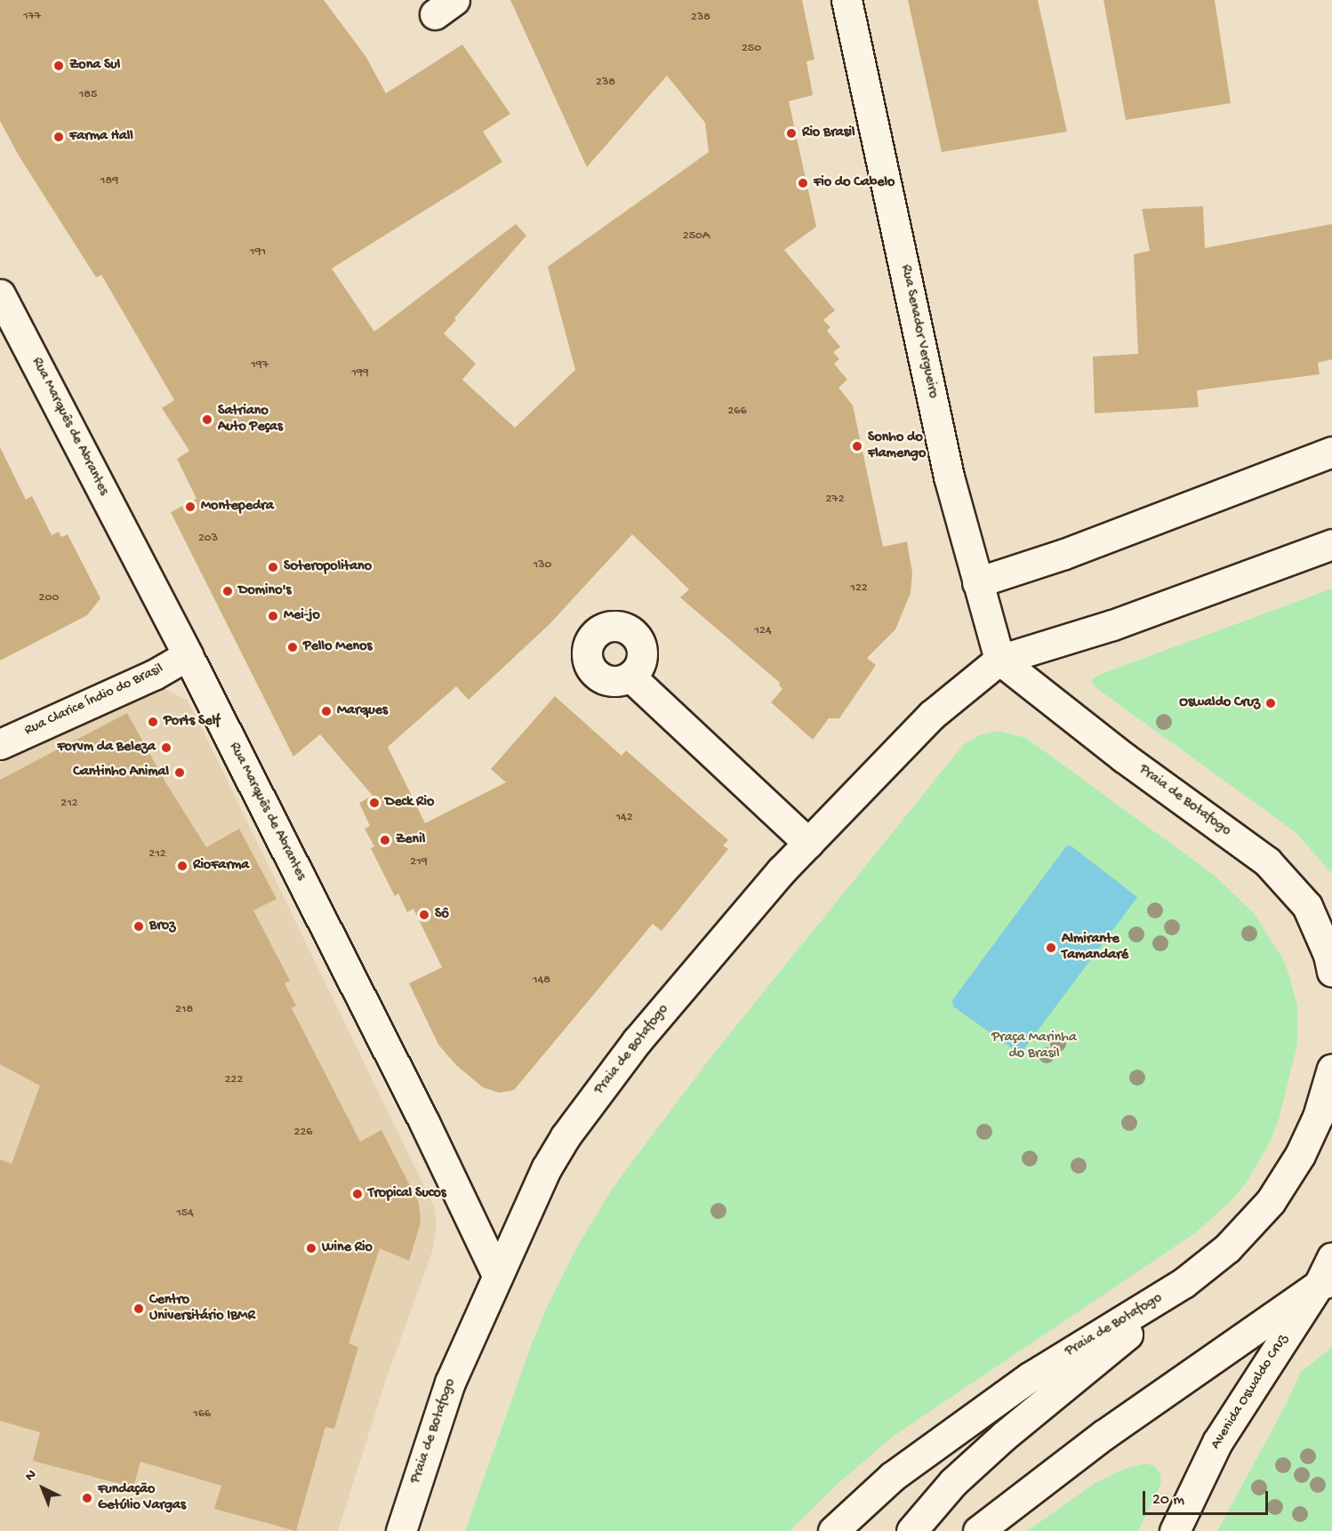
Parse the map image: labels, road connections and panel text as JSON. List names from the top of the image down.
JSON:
{
  "streets": {
    "main road": [
      "Rua Senador Vergueiro",
      "Rua Marquês de Abrantes",
      "Rua Clarice Índio do Brasil",
      "Praia de Botafogo",
      "Avenida Oswaldo Cruz"
    ]
  },
  "crossings": [
    ["Rua Senador Vergueiro", "Praia de Botafogo"],
    ["Rua Marquês de Abrantes", "Rua Clarice Índio do Brasil"],
    ["Rua Marquês de Abrantes", "Praia de Botafogo"]
  ],
  "parks": ["Praça Marinha do Brasil"],
  "places": [
    "Zona Sul",
    "Rio Brasil",
    "Farma Hall",
    "Fio do Cabelo",
    "Satriano Auto Peças",
    "Sonho do Flamengo",
    "Montepedra",
    "Soteropolitano",
    "Domino's",
    "Mei-jo",
    "Pello Menos",
    "Oswaldo Cruz",
    "Marques",
    "Ports Self",
    "Forvm da Beleza",
    "Cantinho Animal",
    "Deck Rio",
    "Zenil",
    "RioFarma",
    "Sô",
    "Broz",
    "Almirante Tamandaré",
    "Tropical Sucos",
    "Wine Rio",
    "Centro Universitário IBMR",
    "Fundação Getúlio Vargas"
  ],
  "house_numbers": [
    "177",
    "238",
    "250",
    "238",
    "185",
    "189",
    "250A",
    "191",
    "197",
    "199",
    "266",
    "272",
    "203",
    "130",
    "122",
    "200",
    "124",
    "212",
    "142",
    "212",
    "219",
    "148",
    "218",
    "222",
    "226",
    "154",
    "166"
  ],
  "scale_bar": "20 m",
  "north": "top left"
}
